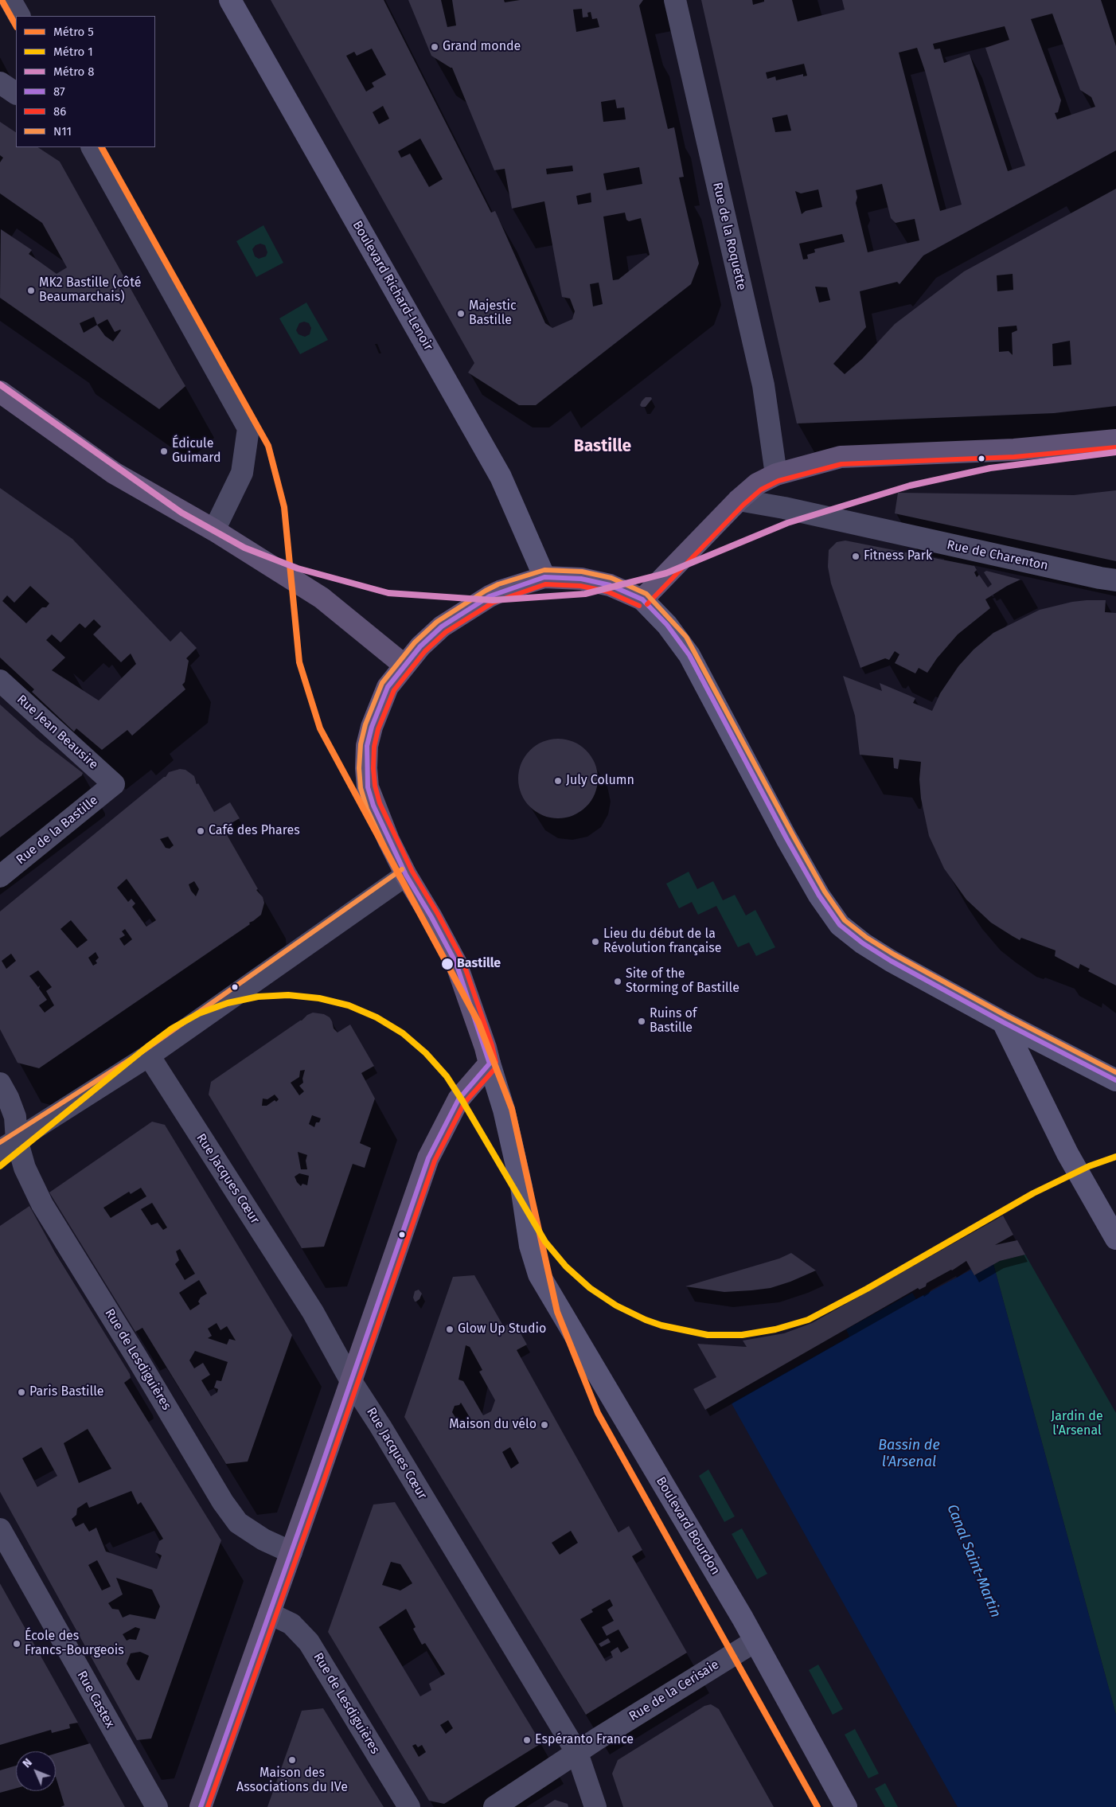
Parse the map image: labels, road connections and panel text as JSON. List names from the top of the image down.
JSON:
{
  "streets": {
    "main road": ["Boulevard Richard-Lenoir", "Boulevard Bourdon"],
    "street": [
      "Rue de la Roquette",
      "Rue de Charenton",
      "Rue Jean Beausire",
      "Rue de la Bastille",
      "Rue Jacques Cœur",
      "Rue de Lesdiguières",
      "Rue de la Cerisaie",
      "Rue Castex"
    ]
  },
  "crossings": [
    ["Rue Jean Beausire", "Rue de la Bastille"],
    ["Rue Jacques Cœur", "Rue de la Cerisaie"],
    ["Boulevard Bourdon", "Rue de la Cerisaie"]
  ],
  "districts": ["Bastille"],
  "water": ["Bassin de l'Arsenal", "Canal Saint-Martin"],
  "parks": ["Jardin de l'Arsenal"],
  "places": [
    "Grand monde",
    "MK2 Bastille (côté Beaumarchais)",
    "Majestic Bastille",
    "Édicule Guimard",
    "Fitness Park",
    "July Column",
    "Café des Phares",
    "Lieu du début de la Révolution française",
    "Bastille",
    "Site of the Storming of Bastille",
    "Ruins of Bastille",
    "Glow Up Studio",
    "Paris Bastille",
    "Maison du vélo",
    "École des Francs-Bourgeois",
    "Espéranto France",
    "Maison des Associations du IVe"
  ],
  "lines": [
    "metro line 5",
    "metro line 8",
    "transit line 86",
    "transit line N11",
    "transit line 87",
    "metro line 1"
  ],
  "legend": [
    "Métro 5",
    "Métro 1",
    "Métro 8",
    "87",
    "86",
    "N11"
  ],
  "north": "top left"
}
